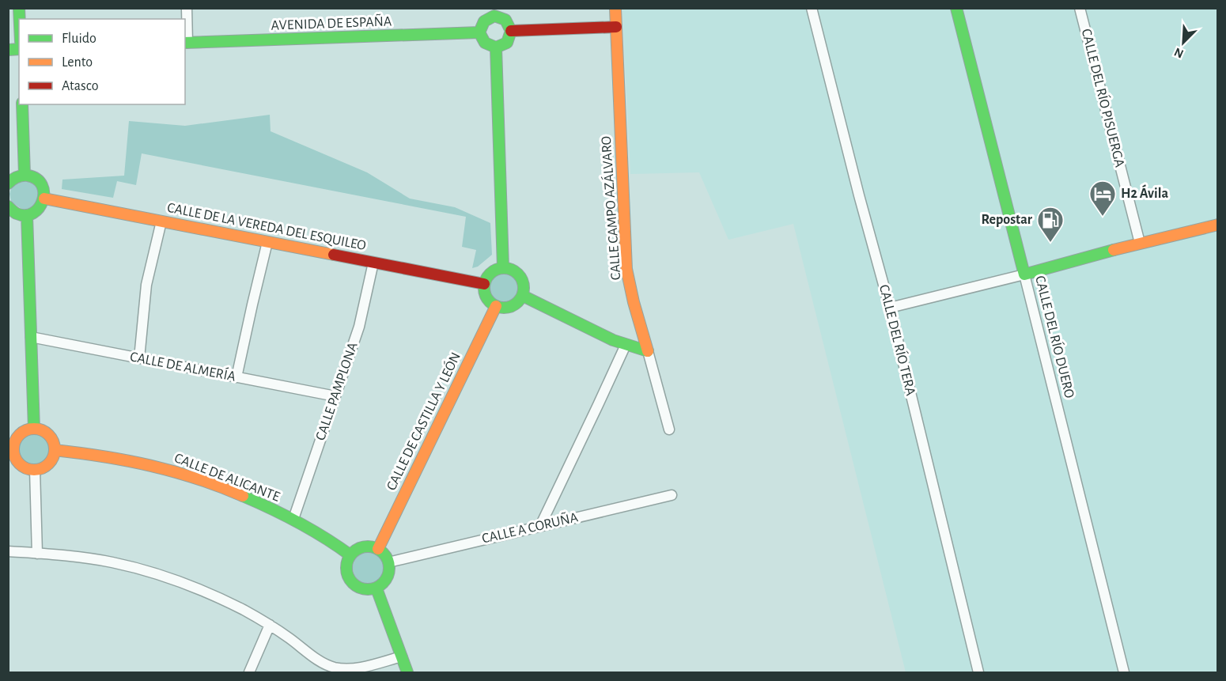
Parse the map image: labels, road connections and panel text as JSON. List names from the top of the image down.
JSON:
{
  "streets": {
    "street": [
      "AVENIDA DE ESPAÑA",
      "CALLE DEL RÍO PISUERGA",
      "CALLE CAMPO AZÁLVARO",
      "CALLE DE LA VEREDA DEL ESQUILEO",
      "CALLE DEL RÍO DUERO",
      "CALLE DEL RÍO TERA",
      "CALLE DE ALMERÍA",
      "CALLE PAMPLONA",
      "CALLE DE CASTILLA Y LEÓN",
      "CALLE DE ALICANTE",
      "CALLE A CORUÑA"
    ]
  },
  "crossings": [
    ["CALLE DE LA VEREDA DEL ESQUILEO", "CALLE PAMPLONA"],
    ["CALLE DE LA VEREDA DEL ESQUILEO", "CALLE DE CASTILLA Y LEÓN"],
    ["CALLE DE ALMERÍA", "CALLE PAMPLONA"],
    ["CALLE PAMPLONA", "CALLE DE ALICANTE"],
    ["CALLE DE CASTILLA Y LEÓN", "CALLE DE ALICANTE"],
    ["CALLE DE CASTILLA Y LEÓN", "CALLE A CORUÑA"],
    ["CALLE DE ALICANTE", "CALLE A CORUÑA"]
  ],
  "places": {
    "hotel": ["H2 Ávila"],
    "fuel station": ["Repostar"]
  },
  "legend": ["Fluido", "Lento", "Atasco"],
  "north": "bottom left"
}
